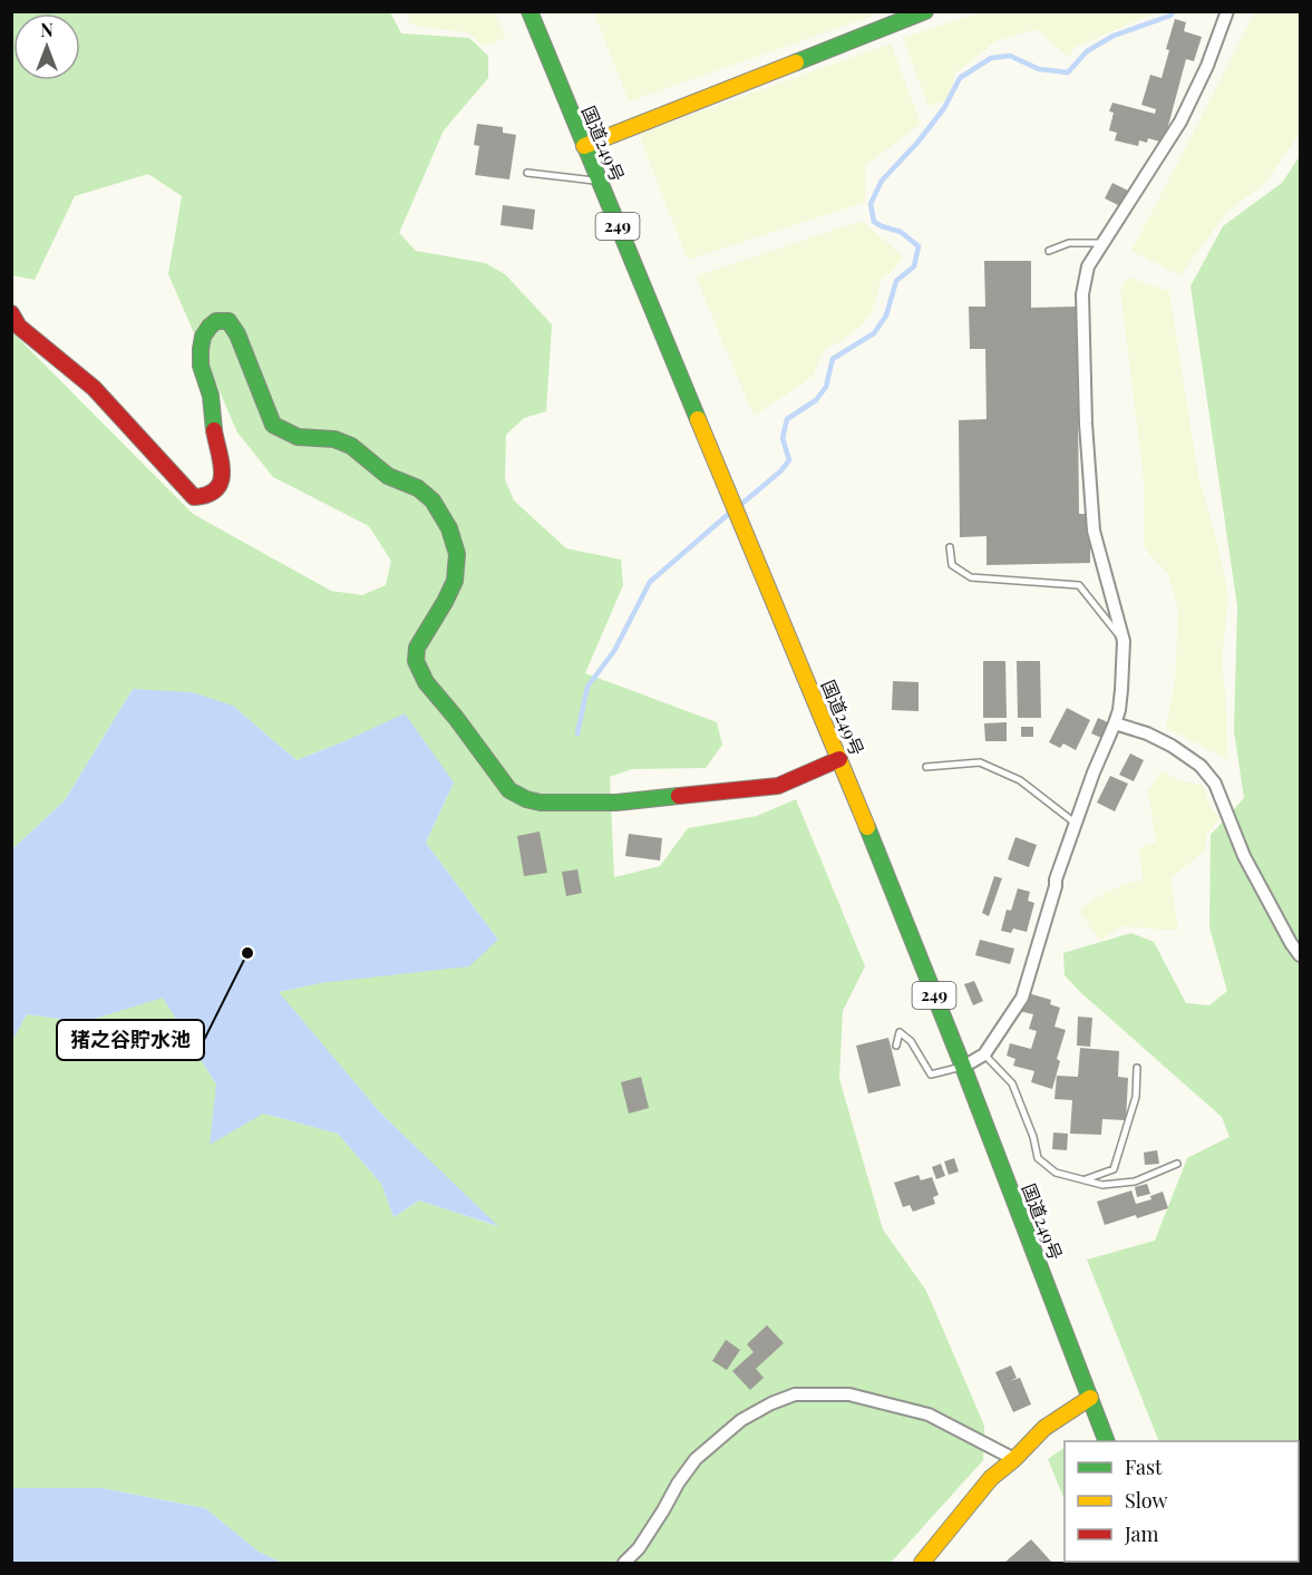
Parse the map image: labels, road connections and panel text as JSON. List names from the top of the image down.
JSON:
{
  "streets": {
    "main road": ["国道249号", "249"]
  },
  "places": ["猪之谷貯水池"],
  "legend": ["Fast", "Slow", "Jam"],
  "north": "top"
}
